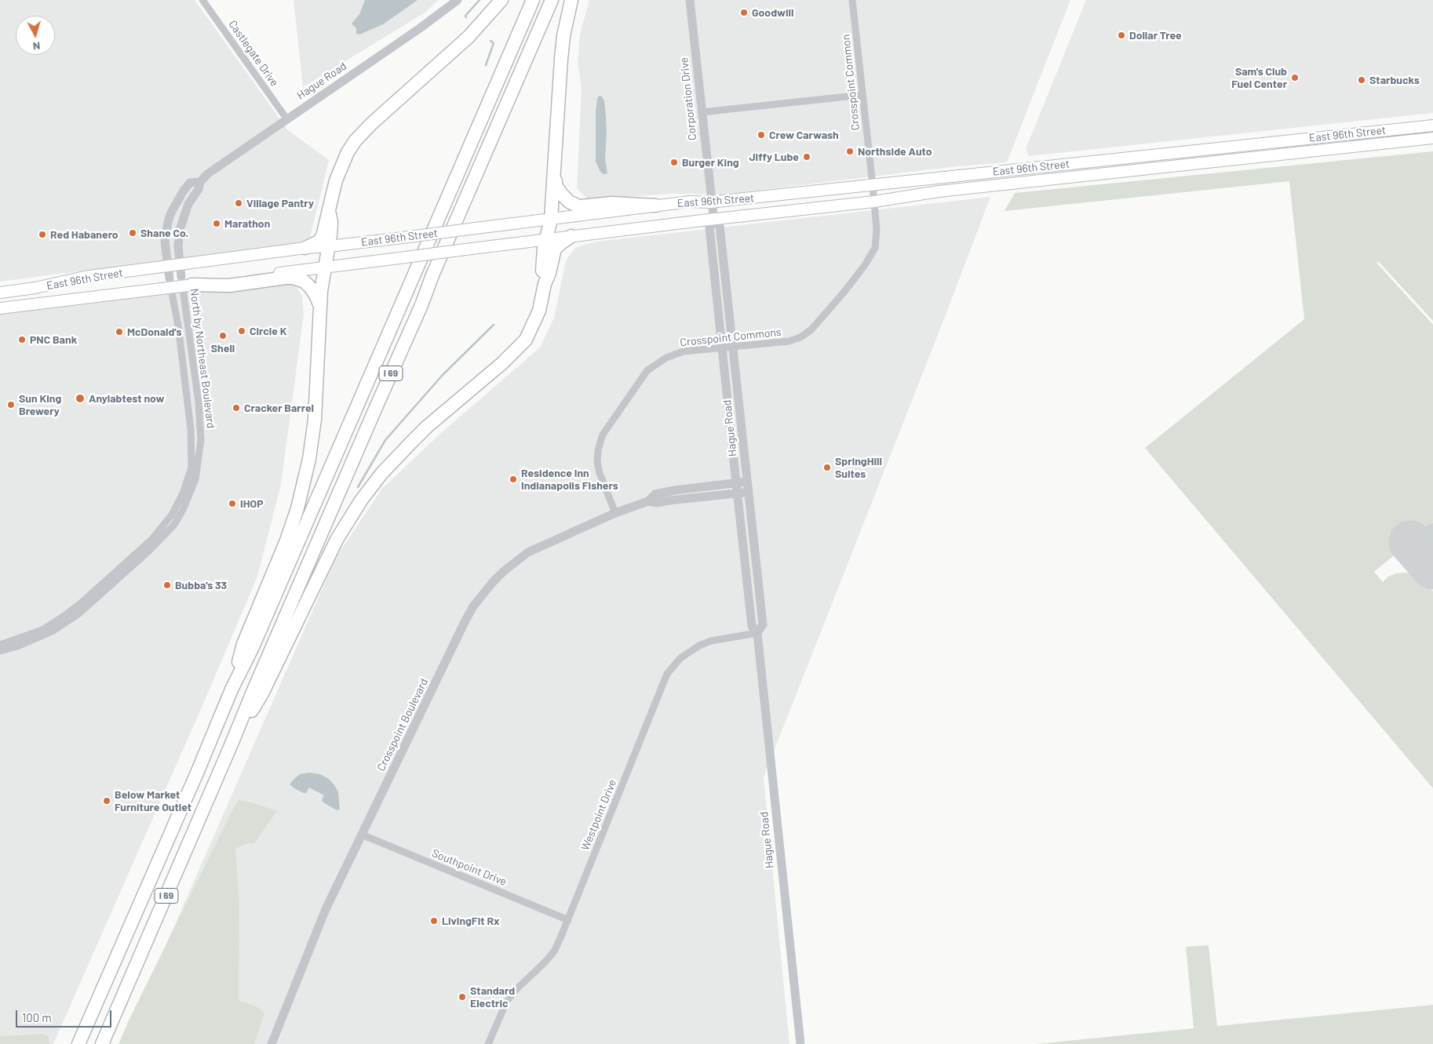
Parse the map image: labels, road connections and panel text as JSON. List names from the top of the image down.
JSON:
{
  "streets": {
    "highway": ["I 69"],
    "main road": ["East 96th Street"],
    "street": [
      "Castlegate Drive",
      "Hague Road",
      "Crosspoint Common",
      "Corporation Drive",
      "Crosspoint Commons",
      "North by Northeast Boulevard",
      "Crosspoint Boulevard",
      "Westpoint Drive",
      "Southpoint Drive"
    ]
  },
  "crossings": [
    ["Castlegate Drive", "Hague Road"],
    ["Hague Road", "Corporation Drive"],
    ["Hague Road", "East 96th Street"],
    ["Hague Road", "Crosspoint Commons"],
    ["Hague Road", "North by Northeast Boulevard"],
    ["Hague Road", "Crosspoint Boulevard"],
    ["Hague Road", "Westpoint Drive"],
    ["Crosspoint Common", "East 96th Street"],
    ["Crosspoint Common", "Crosspoint Commons"],
    ["Corporation Drive", "East 96th Street"],
    ["East 96th Street", "Crosspoint Commons"],
    ["East 96th Street", "North by Northeast Boulevard"],
    ["Crosspoint Commons", "Crosspoint Boulevard"],
    ["Crosspoint Boulevard", "Southpoint Drive"],
    ["Westpoint Drive", "Southpoint Drive"]
  ],
  "places": [
    "Goodwill",
    "Dollar Tree",
    "Sam's Club Fuel Center",
    "Starbucks",
    "Crew Carwash",
    "Northside Auto",
    "Jiffy Lube",
    "Burger King",
    "Village Pantry",
    "Marathon",
    "Shane Co.",
    "Red Habanero",
    "Circle K",
    "McDonald's",
    "Shell",
    "PNC Bank",
    "Anylabtest now",
    "Sun King Brewery",
    "Cracker Barrel",
    "SpringHill Suites",
    "Residence Inn Indianapolis Fishers",
    "IHOP",
    "Bubba's 33",
    "Below Market Furniture Outlet",
    "LivingFit Rx",
    "Standard Electric"
  ],
  "scale_bar": "100 m",
  "north": "bottom"
}
